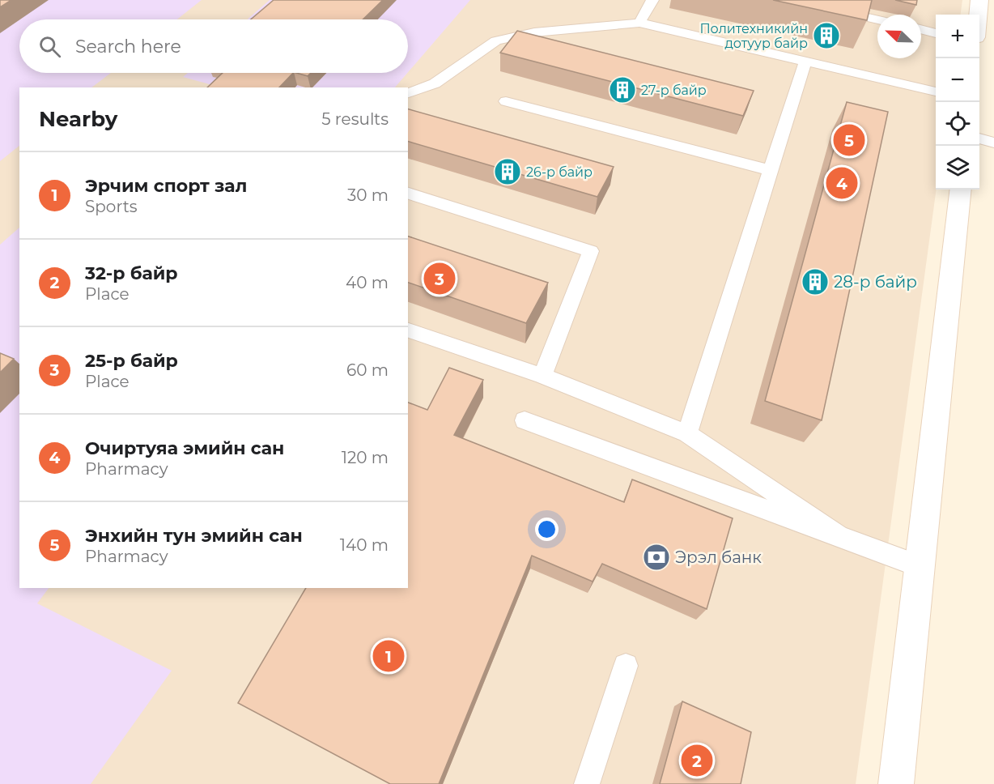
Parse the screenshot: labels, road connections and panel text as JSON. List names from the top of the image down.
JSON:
{
  "places": {
    "building": [
      "Политехникийн дотуур байр",
      "27-р байр",
      "26-р байр",
      "28-р байр"
    ],
    "bank": ["Эрэл банк"]
  },
  "north": "top left",
  "page": {
    "map_buttons": ["+", "−"],
    "search": "Search here",
    "heading": ["Nearby", "5 results"],
    "pins": [
      "5",
      "4",
      "3",
      "1",
      "2"
    ],
    "list": [
      {
        "mark": "1",
        "name": "Эрчим спорт зал",
        "note": "Sports",
        "value": "30 m"
      },
      {
        "mark": "2",
        "name": "32-р байр",
        "note": "Place",
        "value": "40 m"
      },
      {
        "mark": "3",
        "name": "25-р байр",
        "note": "Place",
        "value": "60 m"
      },
      {
        "mark": "4",
        "name": "Очиртуяа эмийн сан",
        "note": "Pharmacy",
        "value": "120 m"
      },
      {
        "mark": "5",
        "name": "Энхийн тун эмийн сан",
        "note": "Pharmacy",
        "value": "140 m"
      }
    ]
  }
}
